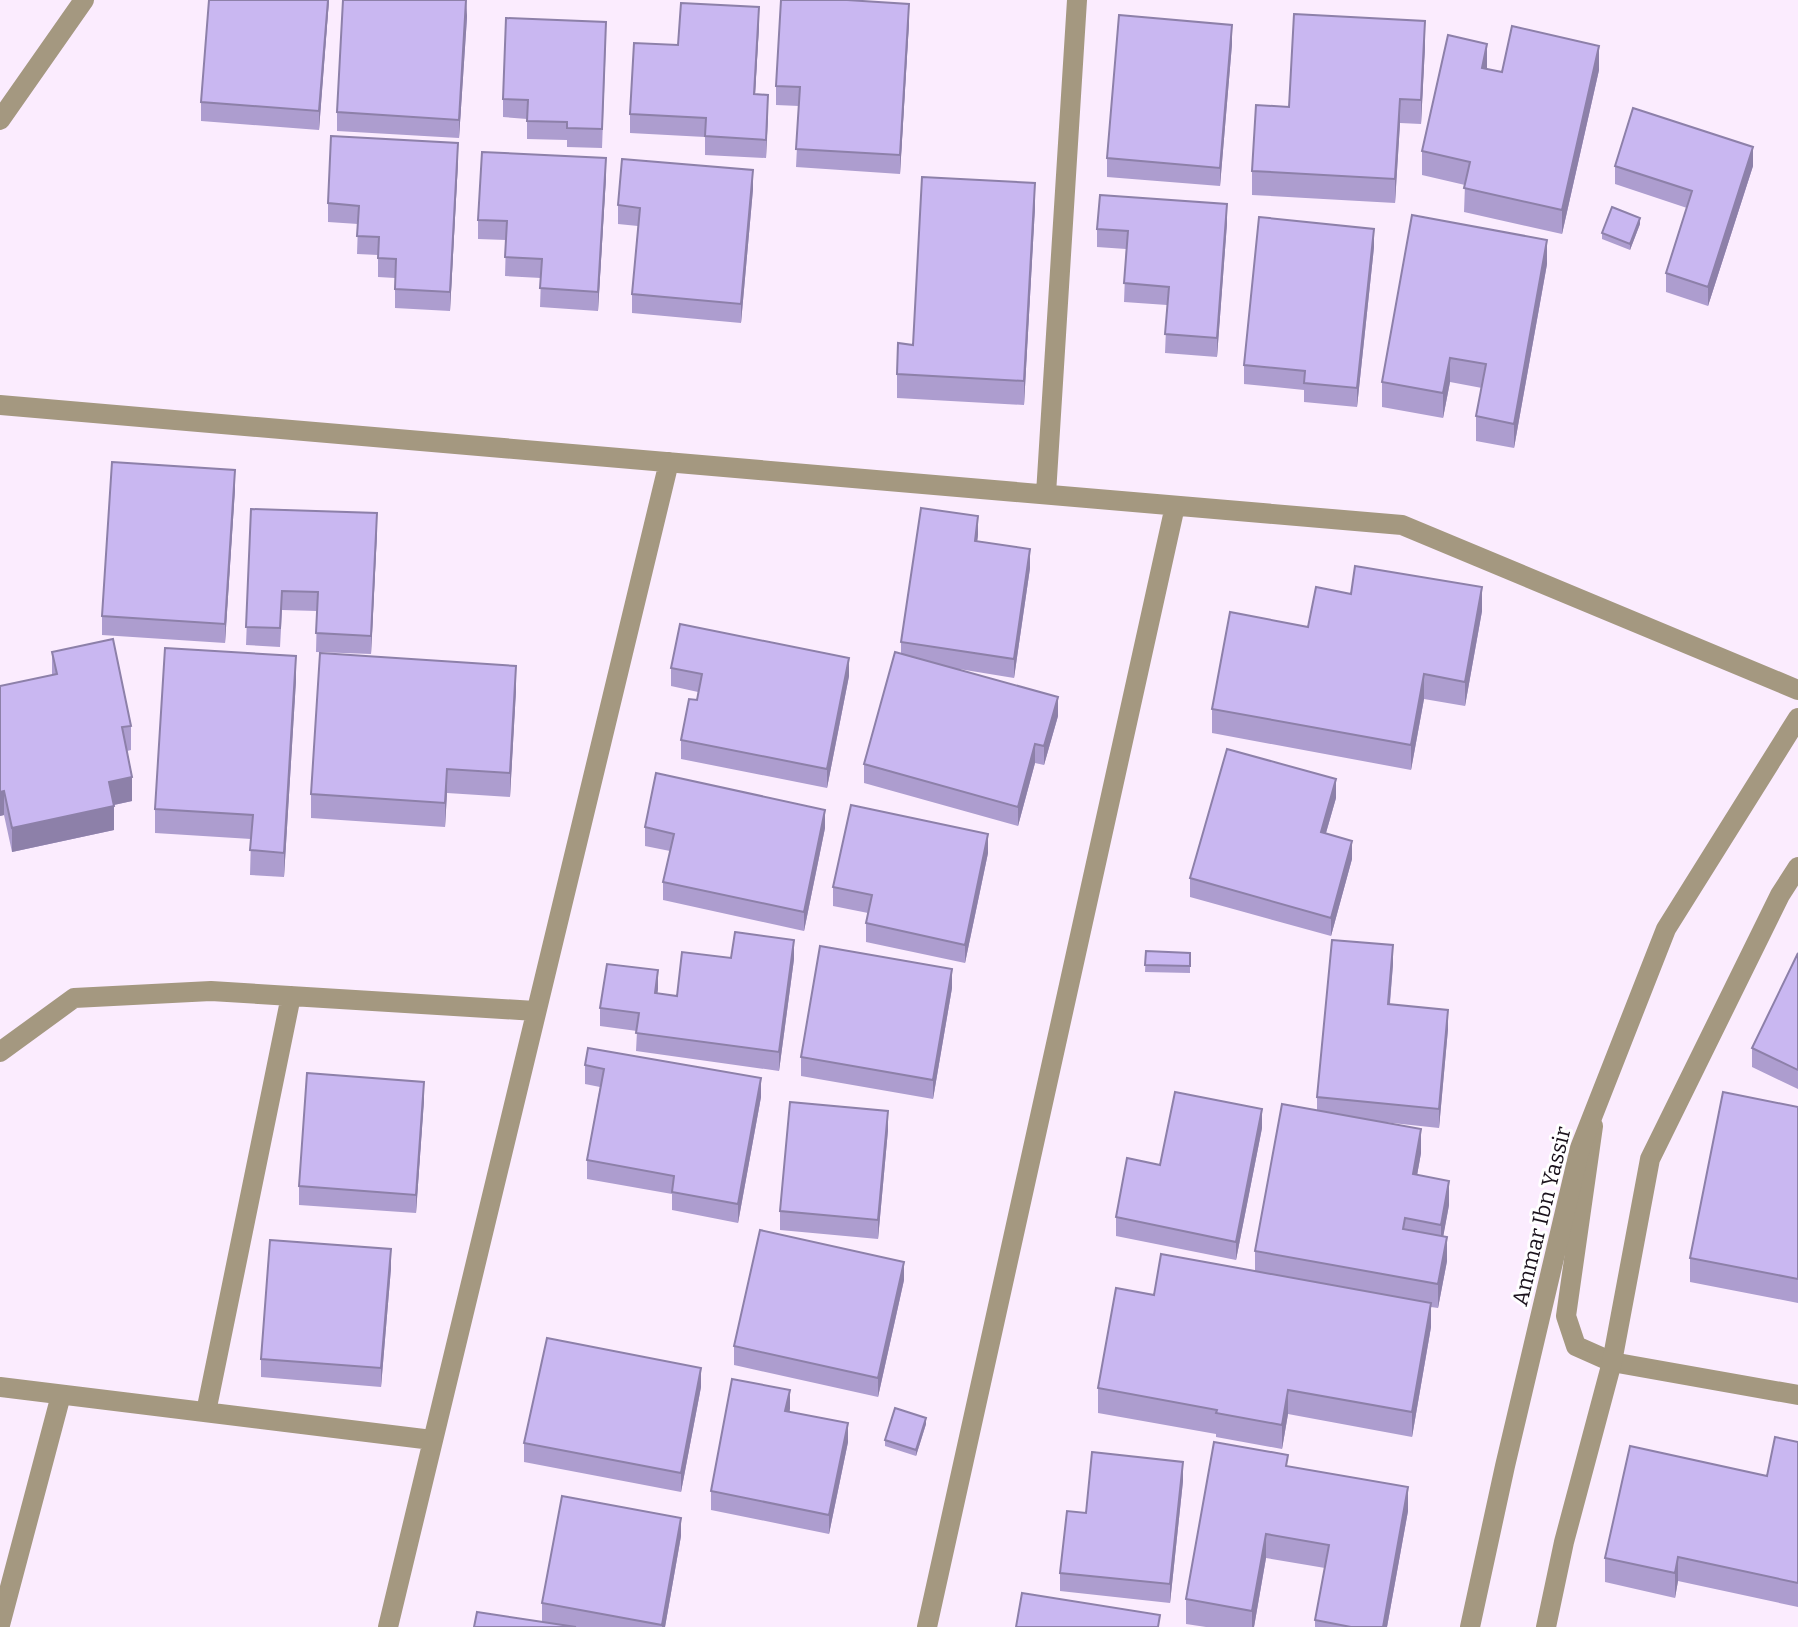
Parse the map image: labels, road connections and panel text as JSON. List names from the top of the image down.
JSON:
{
  "streets": {
    "street": ["Ammar Ibn Yassir"]
  }
}
